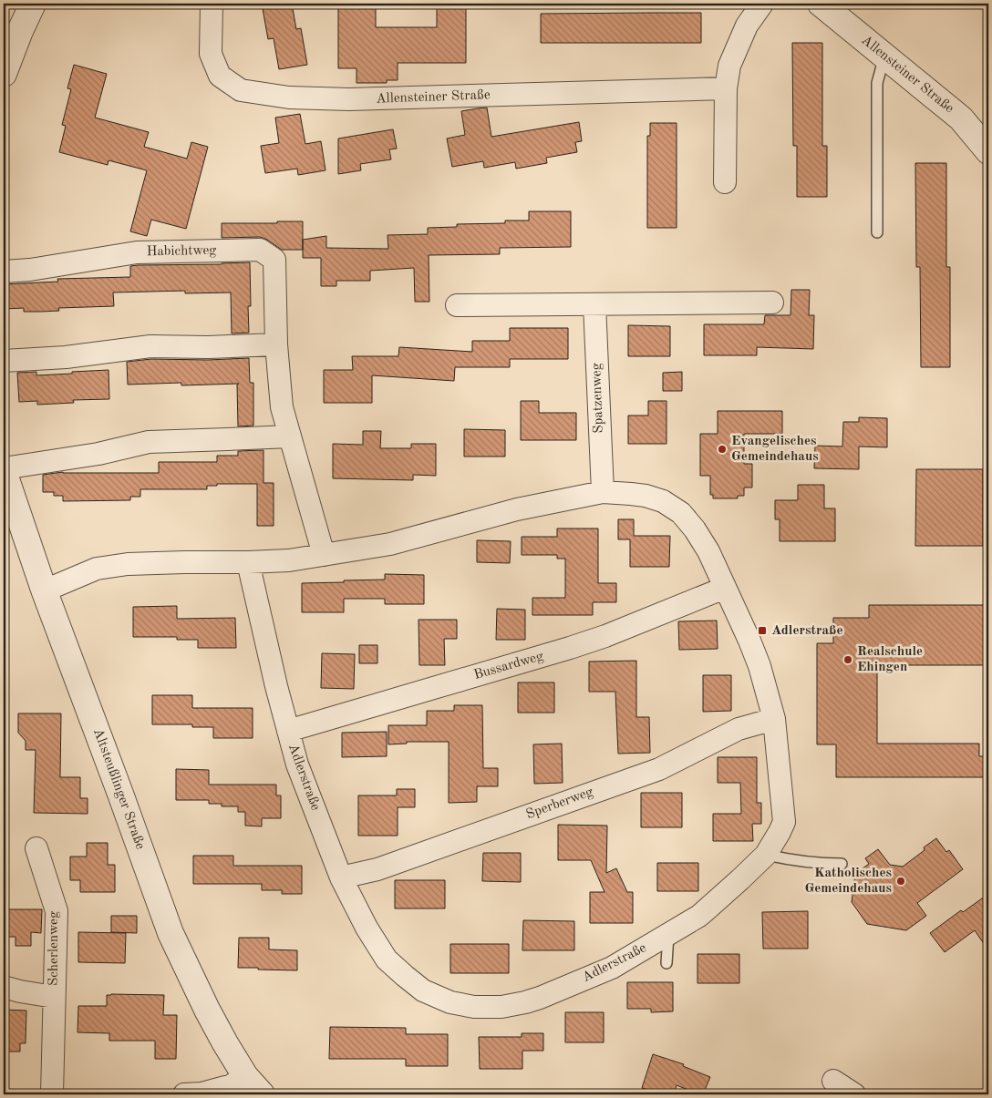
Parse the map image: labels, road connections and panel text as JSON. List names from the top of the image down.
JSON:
{
  "streets": {
    "street": [
      "Allensteiner Straße",
      "Habichtweg",
      "Spatzenweg",
      "Bussardweg",
      "Adlerstraße",
      "Altsteußlinger Straße",
      "Sperberweg",
      "Scherlenweg"
    ]
  },
  "crossings": [
    ["Habichtweg", "Adlerstraße"],
    ["Spatzenweg", "Adlerstraße"],
    ["Bussardweg", "Adlerstraße"],
    ["Adlerstraße", "Altsteußlinger Straße"],
    ["Adlerstraße", "Sperberweg"]
  ],
  "places": {
    "other": ["Evangelisches Gemeindehaus", "Realschule Ehingen", "Katholisches Gemeindehaus"],
    "transit": ["Adlerstraße"]
  }
}
